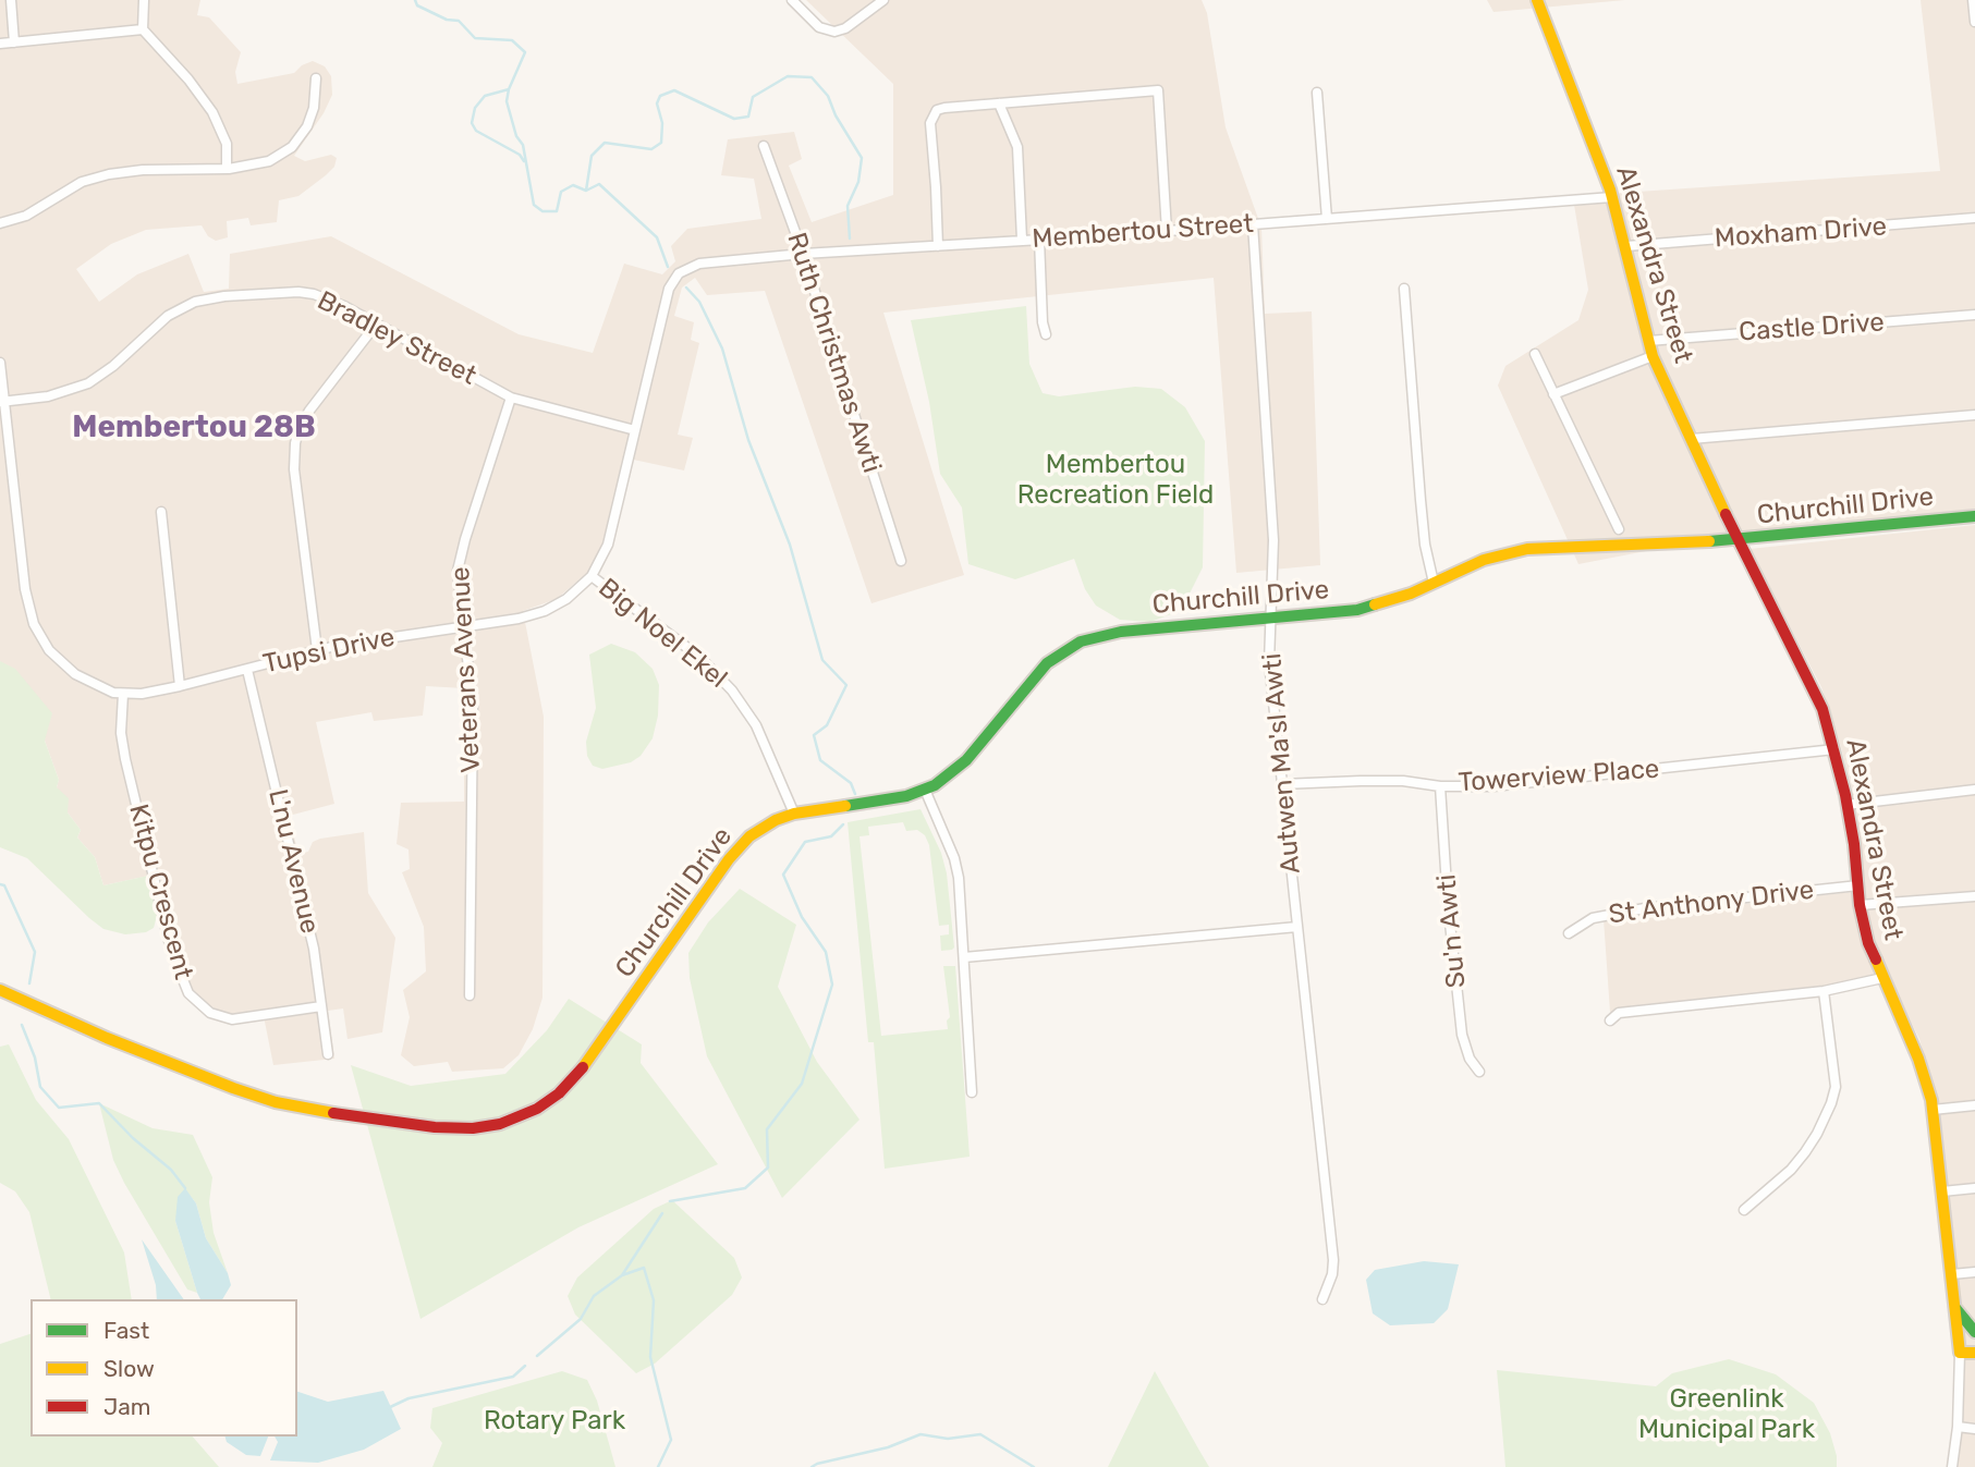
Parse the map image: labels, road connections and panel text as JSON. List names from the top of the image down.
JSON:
{
  "streets": {
    "main road": ["Alexandra Street", "Churchill Drive"],
    "street": [
      "Membertou Street",
      "Moxham Drive",
      "Castle Drive",
      "Bradley Street",
      "Ruth Christmas Awti",
      "Big Noel Ekel",
      "Tupsi Drive",
      "Veterans Avenue",
      "Autwen Ma'sl Awti",
      "Towerview Place",
      "L'nu Avenue",
      "Kitpu Crescent",
      "St Anthony Drive",
      "Su'n Awti"
    ]
  },
  "crossings": [
    ["Membertou Street", "Alexandra Street"],
    ["Membertou Street", "Ruth Christmas Awti"],
    ["Membertou Street", "Tupsi Drive"],
    ["Membertou Street", "Autwen Ma'sl Awti"],
    ["Moxham Drive", "Alexandra Street"],
    ["Alexandra Street", "Castle Drive"],
    ["Alexandra Street", "Churchill Drive"],
    ["Alexandra Street", "Towerview Place"],
    ["Alexandra Street", "St Anthony Drive"],
    ["Bradley Street", "Tupsi Drive"],
    ["Bradley Street", "Veterans Avenue"],
    ["Churchill Drive", "Big Noel Ekel"],
    ["Churchill Drive", "Autwen Ma'sl Awti"],
    ["Big Noel Ekel", "Tupsi Drive"],
    ["Tupsi Drive", "Veterans Avenue"],
    ["Tupsi Drive", "L'nu Avenue"],
    ["Tupsi Drive", "Kitpu Crescent"],
    ["Autwen Ma'sl Awti", "Towerview Place"],
    ["Towerview Place", "Su'n Awti"],
    ["L'nu Avenue", "Kitpu Crescent"]
  ],
  "districts": ["Membertou 28B"],
  "parks": ["Membertou Recreation Field", "Greenlink Municipal Park", "Rotary Park"],
  "legend": ["Fast", "Slow", "Jam"]
}
